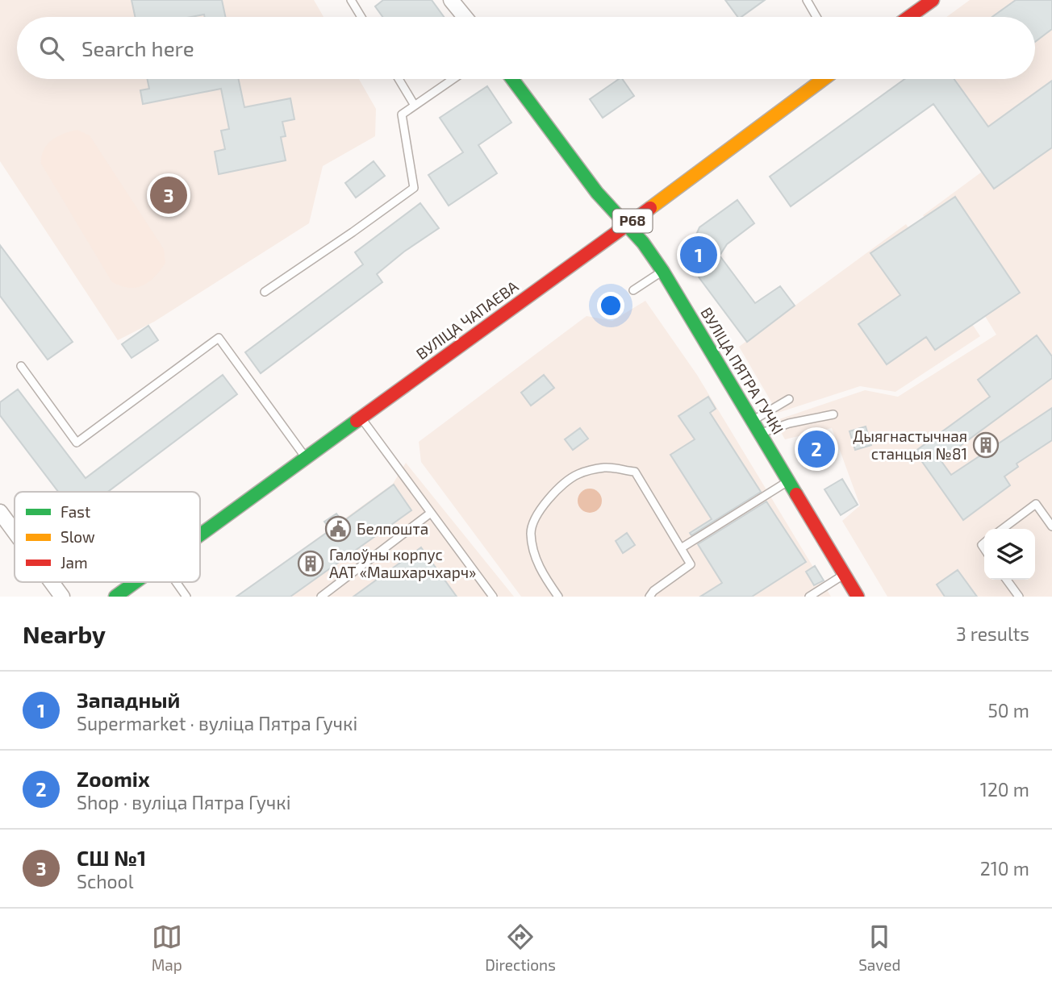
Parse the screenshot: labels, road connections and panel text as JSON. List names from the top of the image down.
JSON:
{
  "streets": {
    "main road": ["Р68", "ВУЛІЦА ЧАПАЕВА", "ВУЛІЦА ПЯТРА ГУЧКІ"]
  },
  "crossings": [
    ["ВУЛІЦА ЧАПАЕВА", "ВУЛІЦА ПЯТРА ГУЧКІ"]
  ],
  "places": {
    "building": ["Дыягнастычная станцыя №81", "Галоўны корпус ААТ «Машхарчхарч»"],
    "public building": ["Белпошта"]
  },
  "legend": ["Fast", "Slow", "Jam"],
  "page": {
    "search": "Search here",
    "pins": ["3", "1", "2"],
    "heading": ["Nearby", "3 results"],
    "list": [
      {
        "mark": "1",
        "name": "Западный",
        "note": "Supermarket · вуліца Пятра Гучкі",
        "value": "50 m"
      },
      {
        "mark": "2",
        "name": "Zoomix",
        "note": "Shop · вуліца Пятра Гучкі",
        "value": "120 m"
      },
      {
        "mark": "3",
        "name": "СШ №1",
        "note": "School",
        "value": "210 m"
      }
    ],
    "nav": ["Map", "Directions", "Saved"]
  }
}
